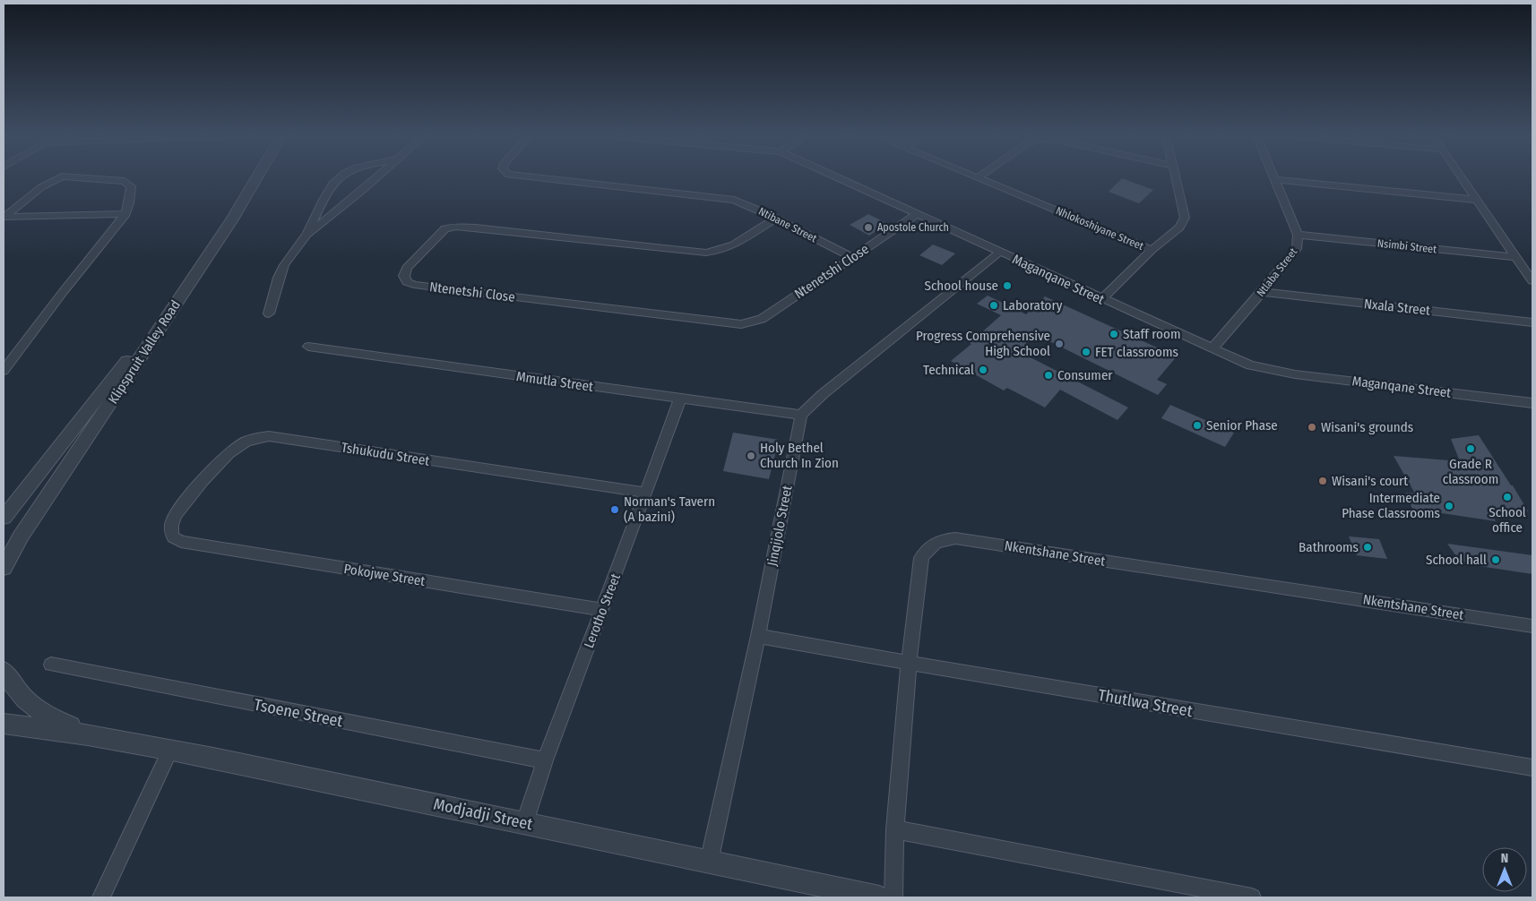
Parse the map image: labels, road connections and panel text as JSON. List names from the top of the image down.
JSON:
{
  "streets": {
    "street": [
      "Ntibane Street",
      "Nhlokoshiyane Street",
      "Nsimbi Street",
      "Ntenetshi Close",
      "Ntlaba Street",
      "Maganqane Street",
      "Nxala Street",
      "Klipspruit Valley Road",
      "Mmutla Street",
      "Tshukudu Street",
      "Jinqijolo Street",
      "Nkentshane Street",
      "Pokojwe Street",
      "Lerotho Street",
      "Thutlwa Street",
      "Tsoene Street",
      "Modjadji Street"
    ]
  },
  "crossings": [
    ["Ntibane Street", "Ntenetshi Close"],
    ["Nsimbi Street", "Ntlaba Street"],
    ["Ntenetshi Close", "Maganqane Street"],
    ["Ntlaba Street", "Maganqane Street"],
    ["Ntlaba Street", "Nxala Street"],
    ["Mmutla Street", "Jinqijolo Street"],
    ["Mmutla Street", "Lerotho Street"],
    ["Tshukudu Street", "Pokojwe Street"],
    ["Tshukudu Street", "Lerotho Street"],
    ["Jinqijolo Street", "Thutlwa Street"],
    ["Jinqijolo Street", "Modjadji Street"],
    ["Nkentshane Street", "Thutlwa Street"],
    ["Pokojwe Street", "Lerotho Street"],
    ["Lerotho Street", "Tsoene Street"],
    ["Lerotho Street", "Modjadji Street"]
  ],
  "places": [
    "Apostole Church",
    "School house",
    "Laboratory",
    "Staff room",
    "Progress Comprehensive High School",
    "FET classrooms",
    "Technical",
    "Consumer",
    "Senior Phase",
    "Wisani's grounds",
    "Grade R classroom",
    "Holy Bethel Church In Zion",
    "Wisani's court",
    "School office",
    "Intermediate Phase Classrooms",
    "Norman's Tavern (A bazini)",
    "Bathrooms",
    "School hall"
  ],
  "north": "top"
}
